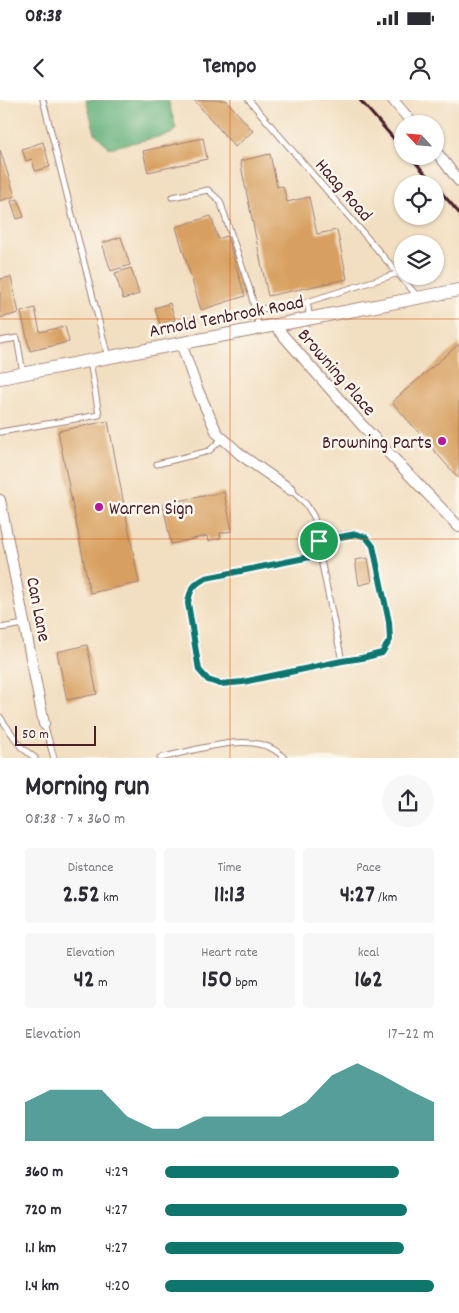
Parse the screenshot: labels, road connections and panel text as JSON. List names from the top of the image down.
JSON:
{
  "streets": {
    "street": ["Arnold Tenbrook Road", "Browning Place", "Can Lane"],
    "lane": ["Haag Road"]
  },
  "crossings": [
    ["Haag Road", "Arnold Tenbrook Road"],
    ["Arnold Tenbrook Road", "Browning Place"]
  ],
  "places": ["Browning Parts", "Warren Sign"],
  "scale_bar": "50 m",
  "north": "top left",
  "page": {
    "status": "08:38",
    "header": "Tempo",
    "scale": "50 m",
    "heading": ["Morning run", "08:38 · 7 × 360 m"],
    "stats": [
      ["Distance", "2.52 km"],
      ["Time", "11:13"],
      ["Pace", "4:27 /km"],
      ["Elevation", "42 m"],
      ["Heart rate", "150 bpm"],
      ["kcal", "162"]
    ],
    "chart": ["Elevation", "17–22 m"],
    "list": [
      {
        "name": "360 m",
        "note": "4:29"
      },
      {
        "name": "720 m",
        "note": "4:27"
      },
      {
        "name": "1.1 km",
        "note": "4:27"
      },
      {
        "name": "1.4 km",
        "note": "4:20"
      }
    ]
  }
}
